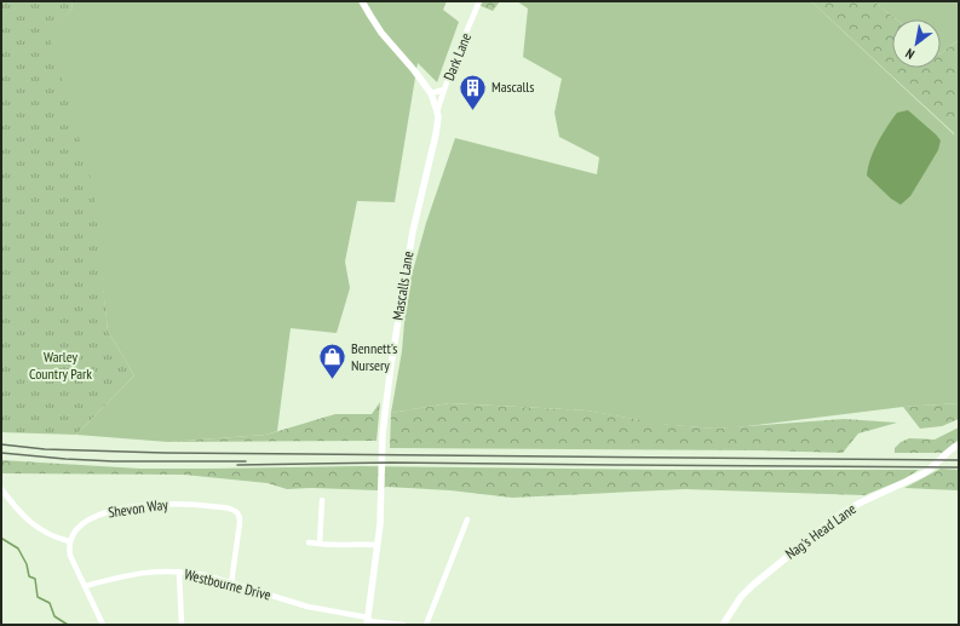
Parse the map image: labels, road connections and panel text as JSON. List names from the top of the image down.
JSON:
{
  "streets": {
    "street": [
      "Dark Lane",
      "Mascalls Lane",
      "Shevon Way",
      "Nag's Head Lane",
      "Westbourne Drive"
    ]
  },
  "crossings": [
    ["Dark Lane", "Mascalls Lane"],
    ["Mascalls Lane", "Westbourne Drive"],
    ["Shevon Way", "Westbourne Drive"]
  ],
  "parks": ["Warley Country Park"],
  "places": {
    "building": ["Mascalls"],
    "shop": ["Bennett's Nursery"]
  },
  "north": "bottom left"
}
